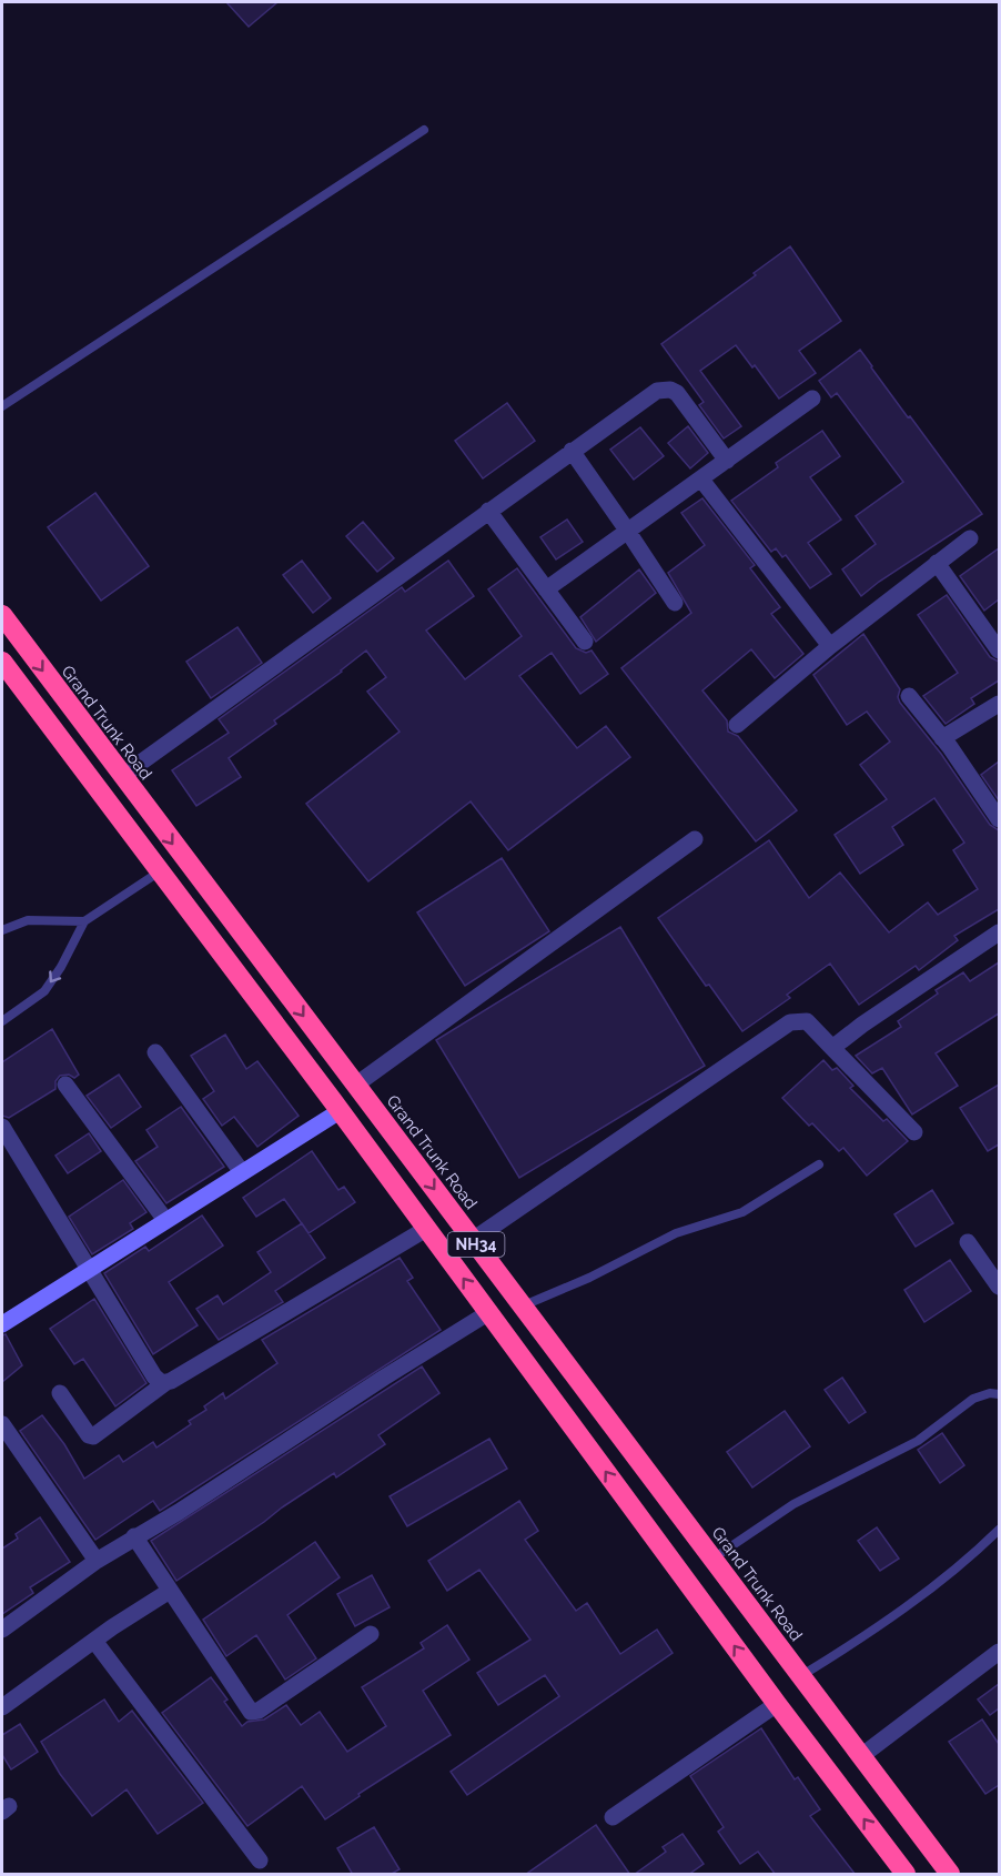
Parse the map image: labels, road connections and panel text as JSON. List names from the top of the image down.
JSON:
{
  "streets": {
    "highway": ["Grand Trunk Road", "NH34"]
  }
}
